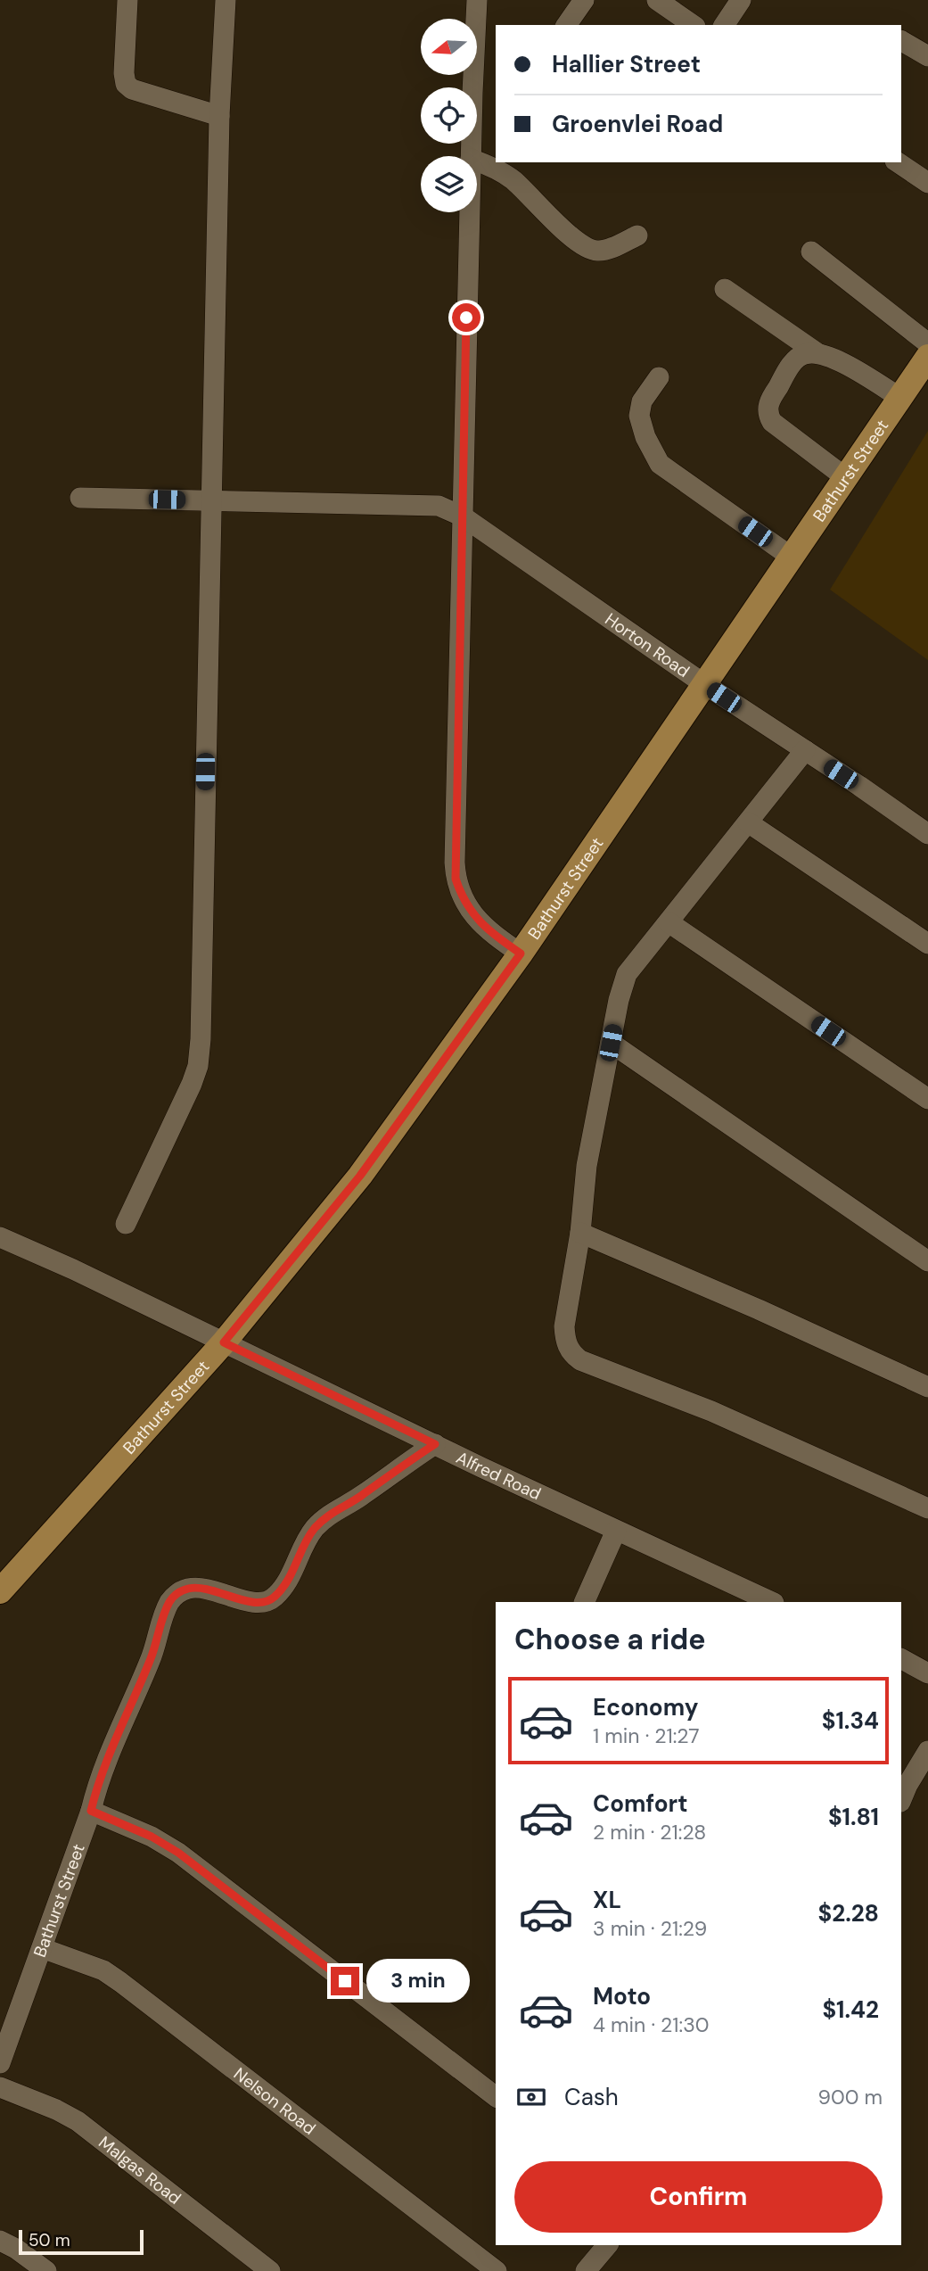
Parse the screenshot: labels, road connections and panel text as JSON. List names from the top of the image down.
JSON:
{
  "streets": {
    "main road": ["Bathurst Street"],
    "street": [
      "Horton Road",
      "Alfred Road",
      "Nelson Road",
      "Malgas Road"
    ]
  },
  "crossings": [
    ["Bathurst Street", "Horton Road"],
    ["Bathurst Street", "Alfred Road"],
    ["Bathurst Street", "Nelson Road"]
  ],
  "scale_bar": "50 m",
  "north": "left",
  "page": {
    "banner": ["Hallier Street", "Groenvlei Road"],
    "heading": "Choose a ride",
    "list": [
      {
        "name": "Economy",
        "note": "1 min · 21:27",
        "value": "$1.34"
      },
      {
        "name": "Comfort",
        "note": "2 min · 21:28",
        "value": "$1.81"
      },
      {
        "name": "XL",
        "note": "3 min · 21:29",
        "value": "$2.28"
      },
      {
        "name": "Moto",
        "note": "4 min · 21:30",
        "value": "$1.42"
      }
    ],
    "bubble": "3 min",
    "pay": ["Cash", "900 m"],
    "buttons": "Confirm",
    "scale": "50 m"
  }
}
